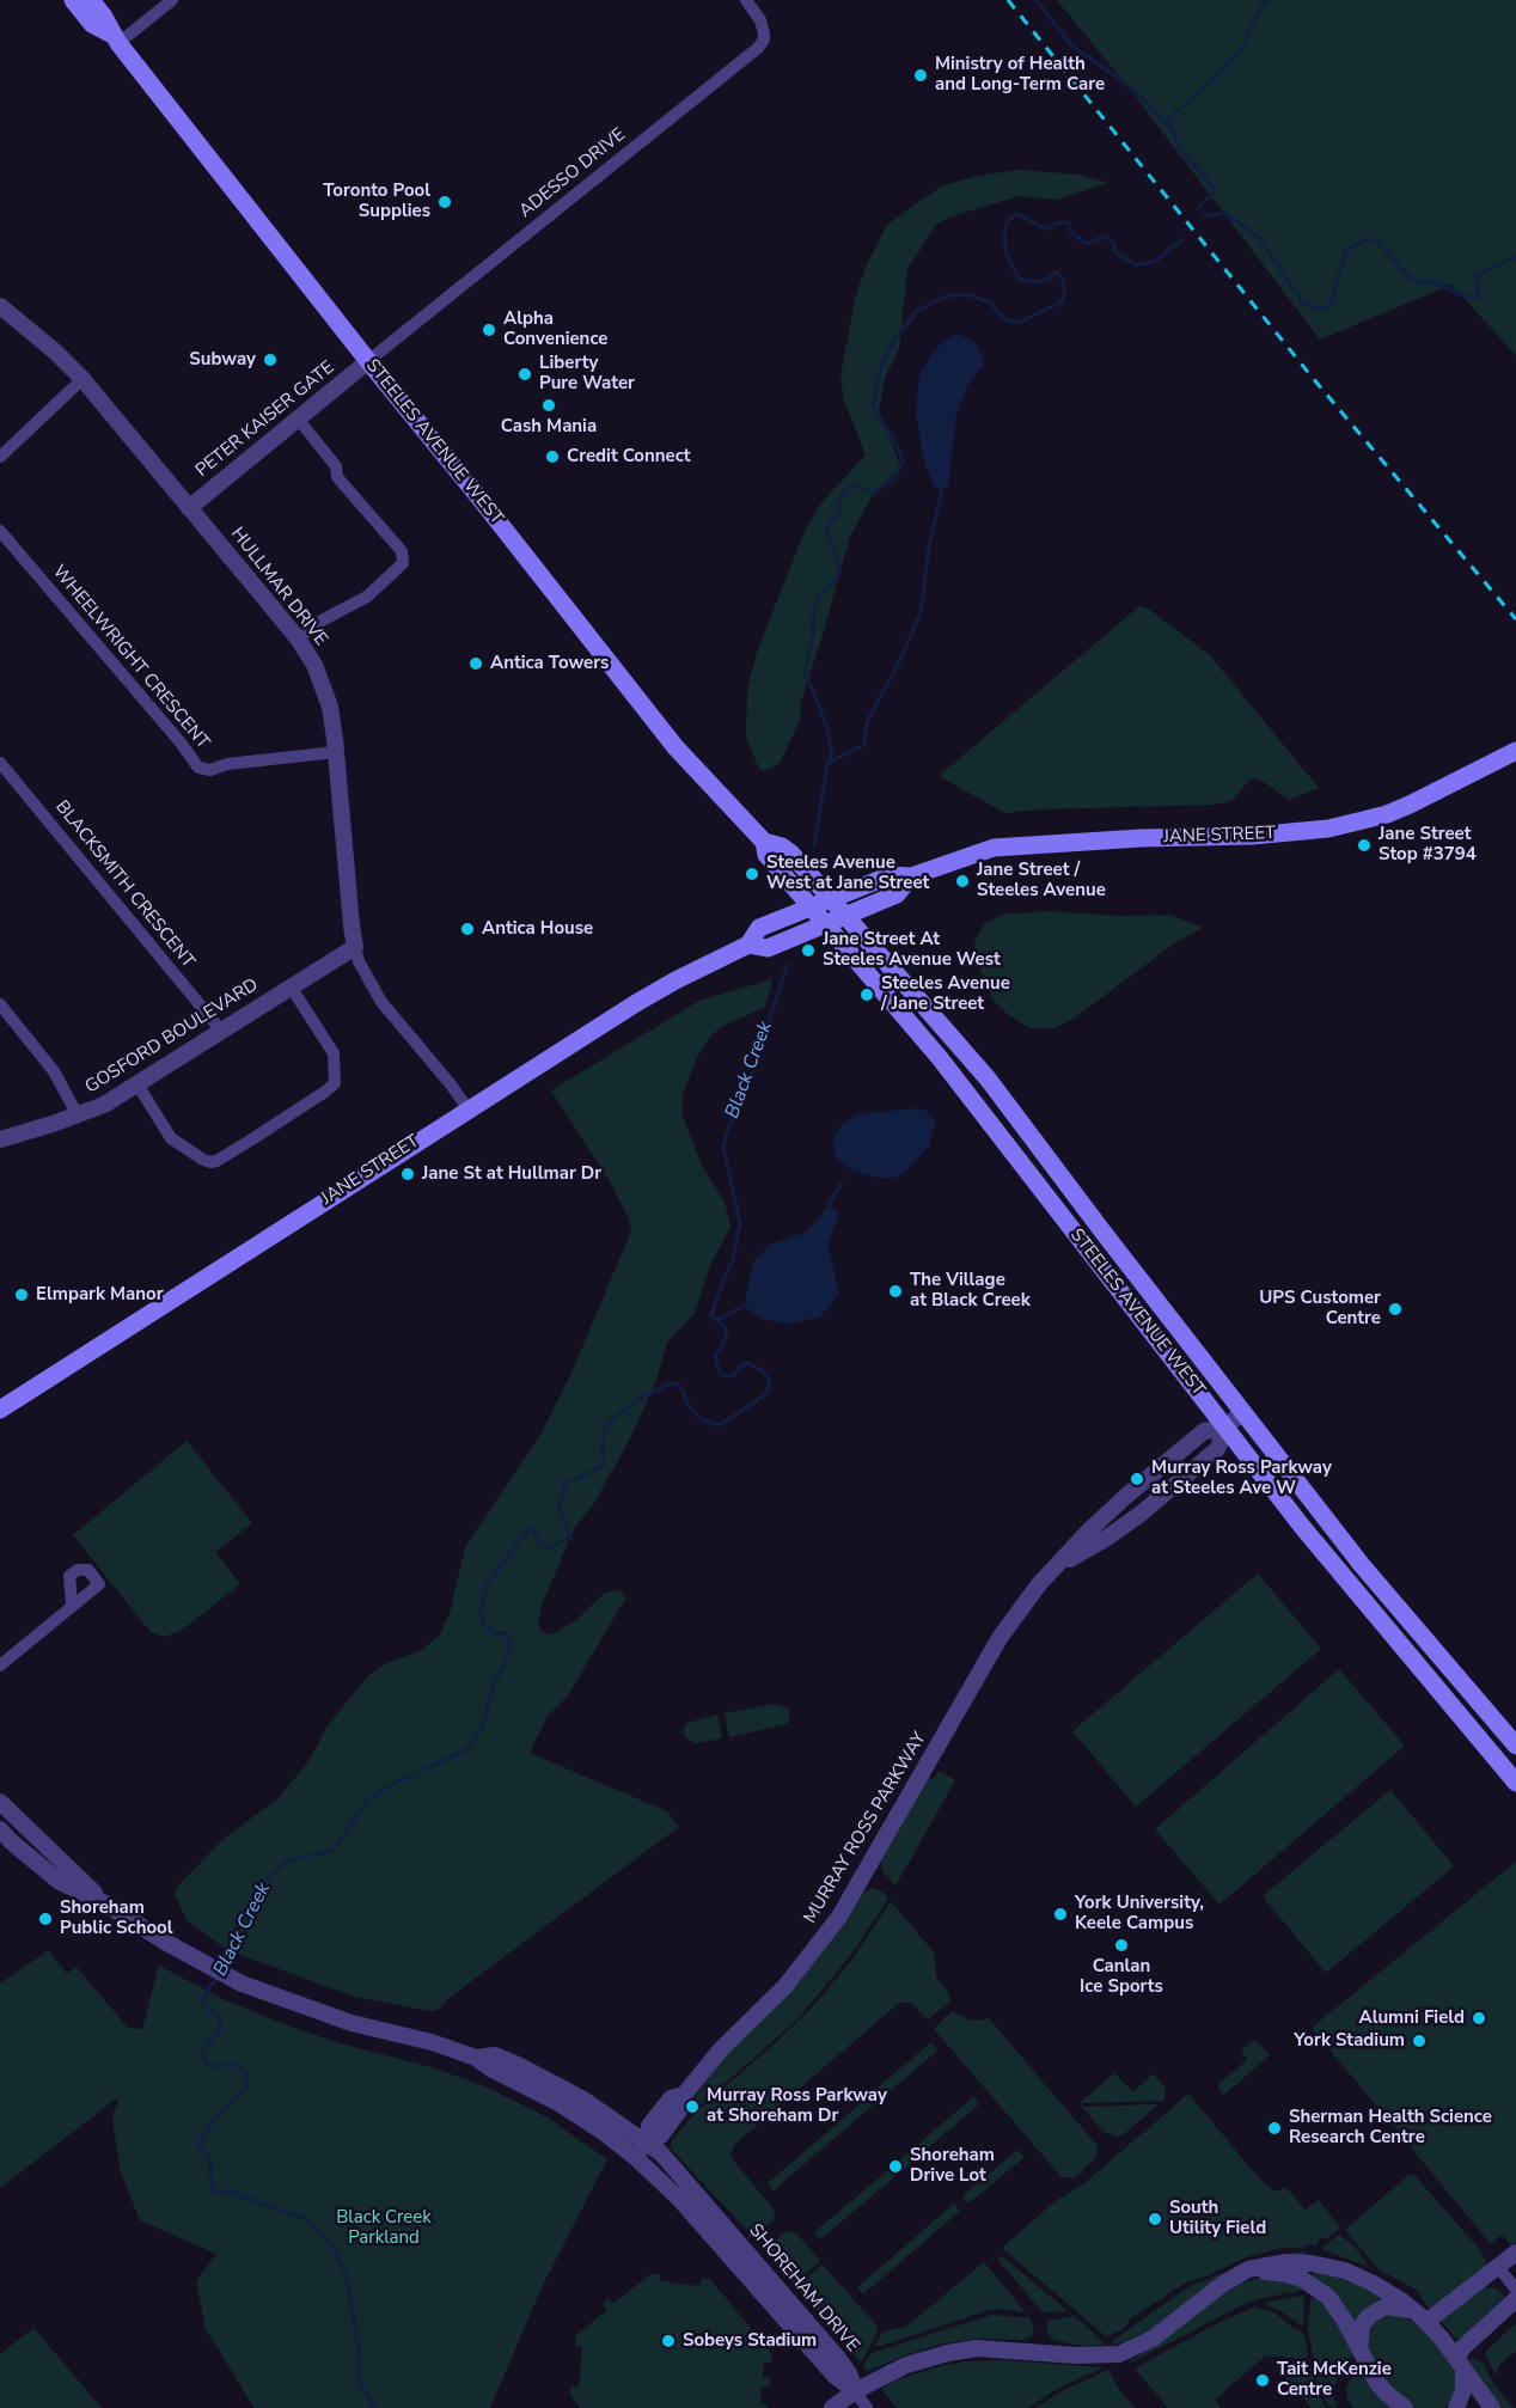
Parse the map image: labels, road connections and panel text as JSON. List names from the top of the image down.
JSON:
{
  "streets": {
    "main road": ["STEELES AVENUE WEST", "JANE STREET"],
    "street": [
      "ADESSO DRIVE",
      "PETER KAISER GATE",
      "HULLMAR DRIVE",
      "WHEELWRIGHT CRESCENT",
      "BLACKSMITH CRESCENT",
      "GOSFORD BOULEVARD",
      "MURRAY ROSS PARKWAY",
      "SHOREHAM DRIVE"
    ]
  },
  "crossings": [
    ["ADESSO DRIVE", "PETER KAISER GATE"],
    ["ADESSO DRIVE", "STEELES AVENUE WEST"],
    ["PETER KAISER GATE", "STEELES AVENUE WEST"],
    ["PETER KAISER GATE", "HULLMAR DRIVE"],
    ["STEELES AVENUE WEST", "JANE STREET"],
    ["STEELES AVENUE WEST", "MURRAY ROSS PARKWAY"],
    ["HULLMAR DRIVE", "WHEELWRIGHT CRESCENT"],
    ["HULLMAR DRIVE", "JANE STREET"],
    ["HULLMAR DRIVE", "GOSFORD BOULEVARD"],
    ["BLACKSMITH CRESCENT", "GOSFORD BOULEVARD"],
    ["MURRAY ROSS PARKWAY", "SHOREHAM DRIVE"]
  ],
  "water": ["Black Creek"],
  "parks": ["Black Creek Parkland"],
  "places": [
    "Ministry of Health and Long-Term Care",
    "Toronto Pool Supplies",
    "Alpha Convenience",
    "Subway",
    "Liberty Pure Water",
    "Cash Mania",
    "Credit Connect",
    "Antica Towers",
    "Jane Street Stop #3794",
    "Steeles Avenue West at Jane Street",
    "Jane Street / Steeles Avenue",
    "Antica House",
    "Jane Street At Steeles Avenue West",
    "Steeles Avenue / Jane Street",
    "Jane St at Hullmar Dr",
    "The Village at Black Creek",
    "Elmpark Manor",
    "UPS Customer Centre",
    "Murray Ross Parkway at Steeles Ave W",
    "York University, Keele Campus",
    "Shoreham Public School",
    "Canlan Ice Sports",
    "Alumni Field",
    "York Stadium",
    "Murray Ross Parkway at Shoreham Dr",
    "Sherman Health Science Research Centre",
    "Shoreham Drive Lot",
    "South Utility Field",
    "Sobeys Stadium",
    "Tait McKenzie Centre"
  ]
}
